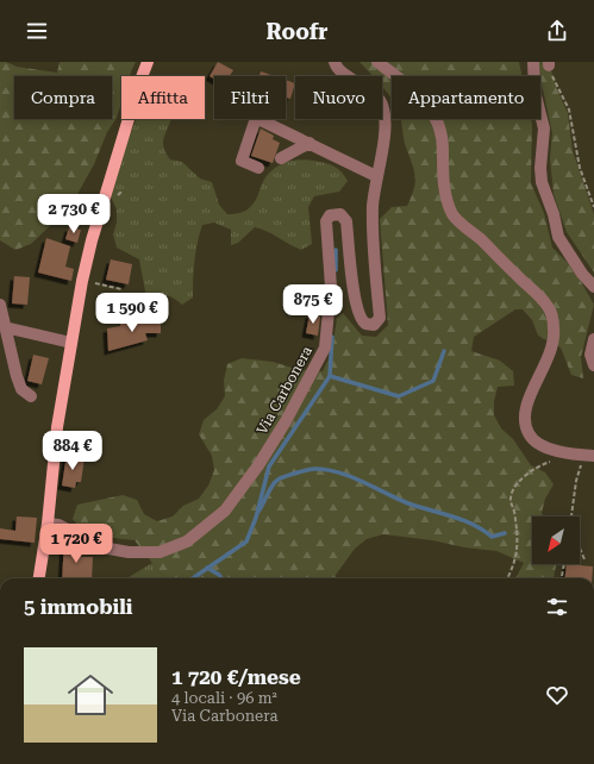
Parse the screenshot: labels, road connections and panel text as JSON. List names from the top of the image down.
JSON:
{
  "streets": {
    "street": ["Via Carbonera"]
  },
  "north": "bottom left",
  "page": {
    "header": "Roofr",
    "chip": [
      "Compra",
      "Affitta",
      "Filtri",
      "Nuovo",
      "Appartamento"
    ],
    "price": [
      "2 730 €",
      "875 €",
      "1 590 €",
      "884 €",
      "1 720 €"
    ],
    "heading": "5 immobili",
    "list": [
      {
        "name": "1 720 €/mese",
        "note": "4 locali · 96 m² · Via Carbonera"
      }
    ]
  }
}
